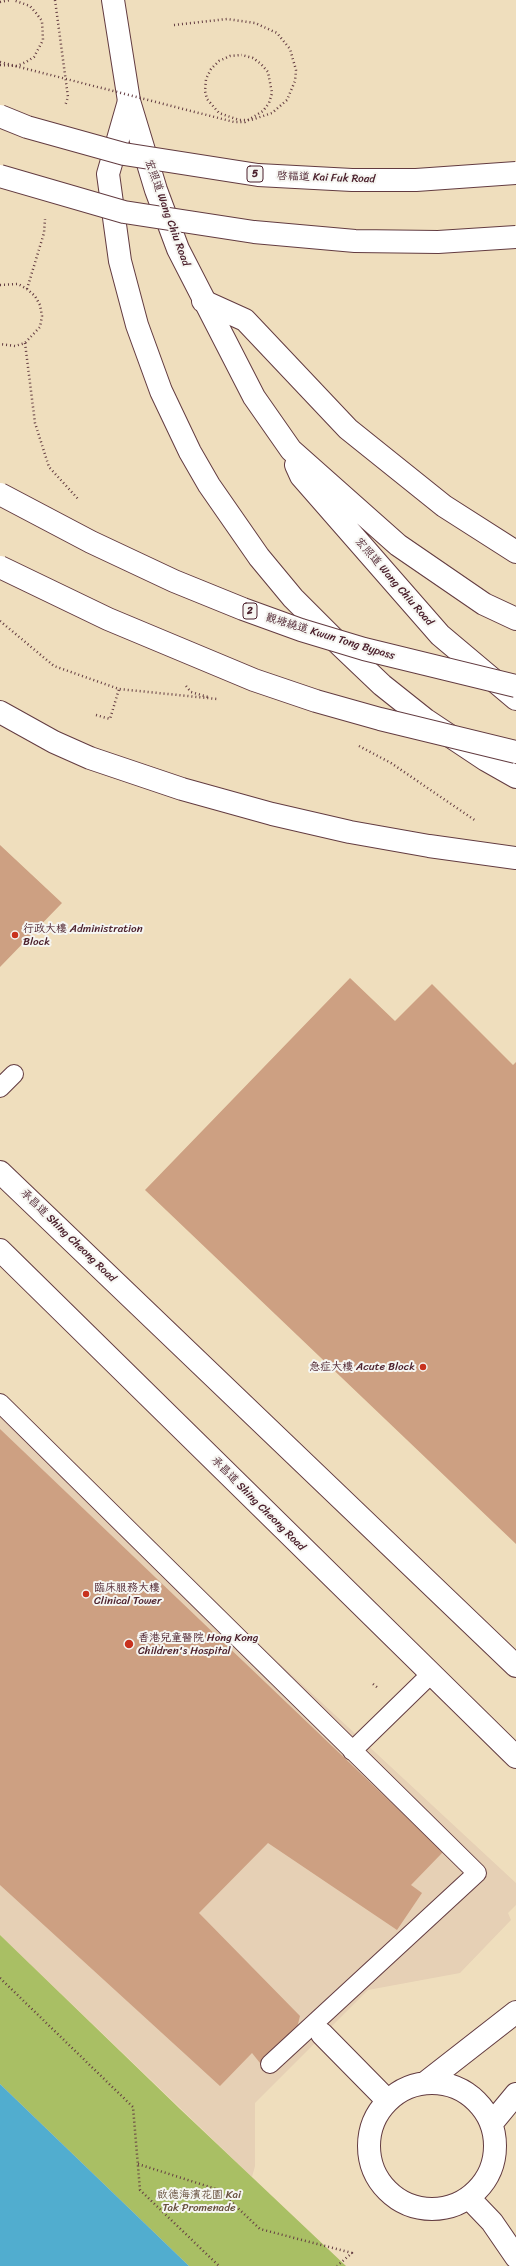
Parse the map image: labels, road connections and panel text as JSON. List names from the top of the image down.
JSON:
{
  "streets": {
    "main road": [
      "5",
      "啓福道 Kai Fuk Road",
      "宏照道 Wang Chiu Road",
      "2",
      "觀塘繞道 Kwun Tong Bypass",
      "承昌道 Shing Cheong Road"
    ]
  },
  "parks": ["啟德海濱花園 Kai Tak Promenade"],
  "places": [
    "行政大樓 Administration Block",
    "急症大樓 Acute Block",
    "臨床服務大樓 Clinical Tower",
    "香港兒童醫院 Hong Kong Children's Hospital"
  ]
}
